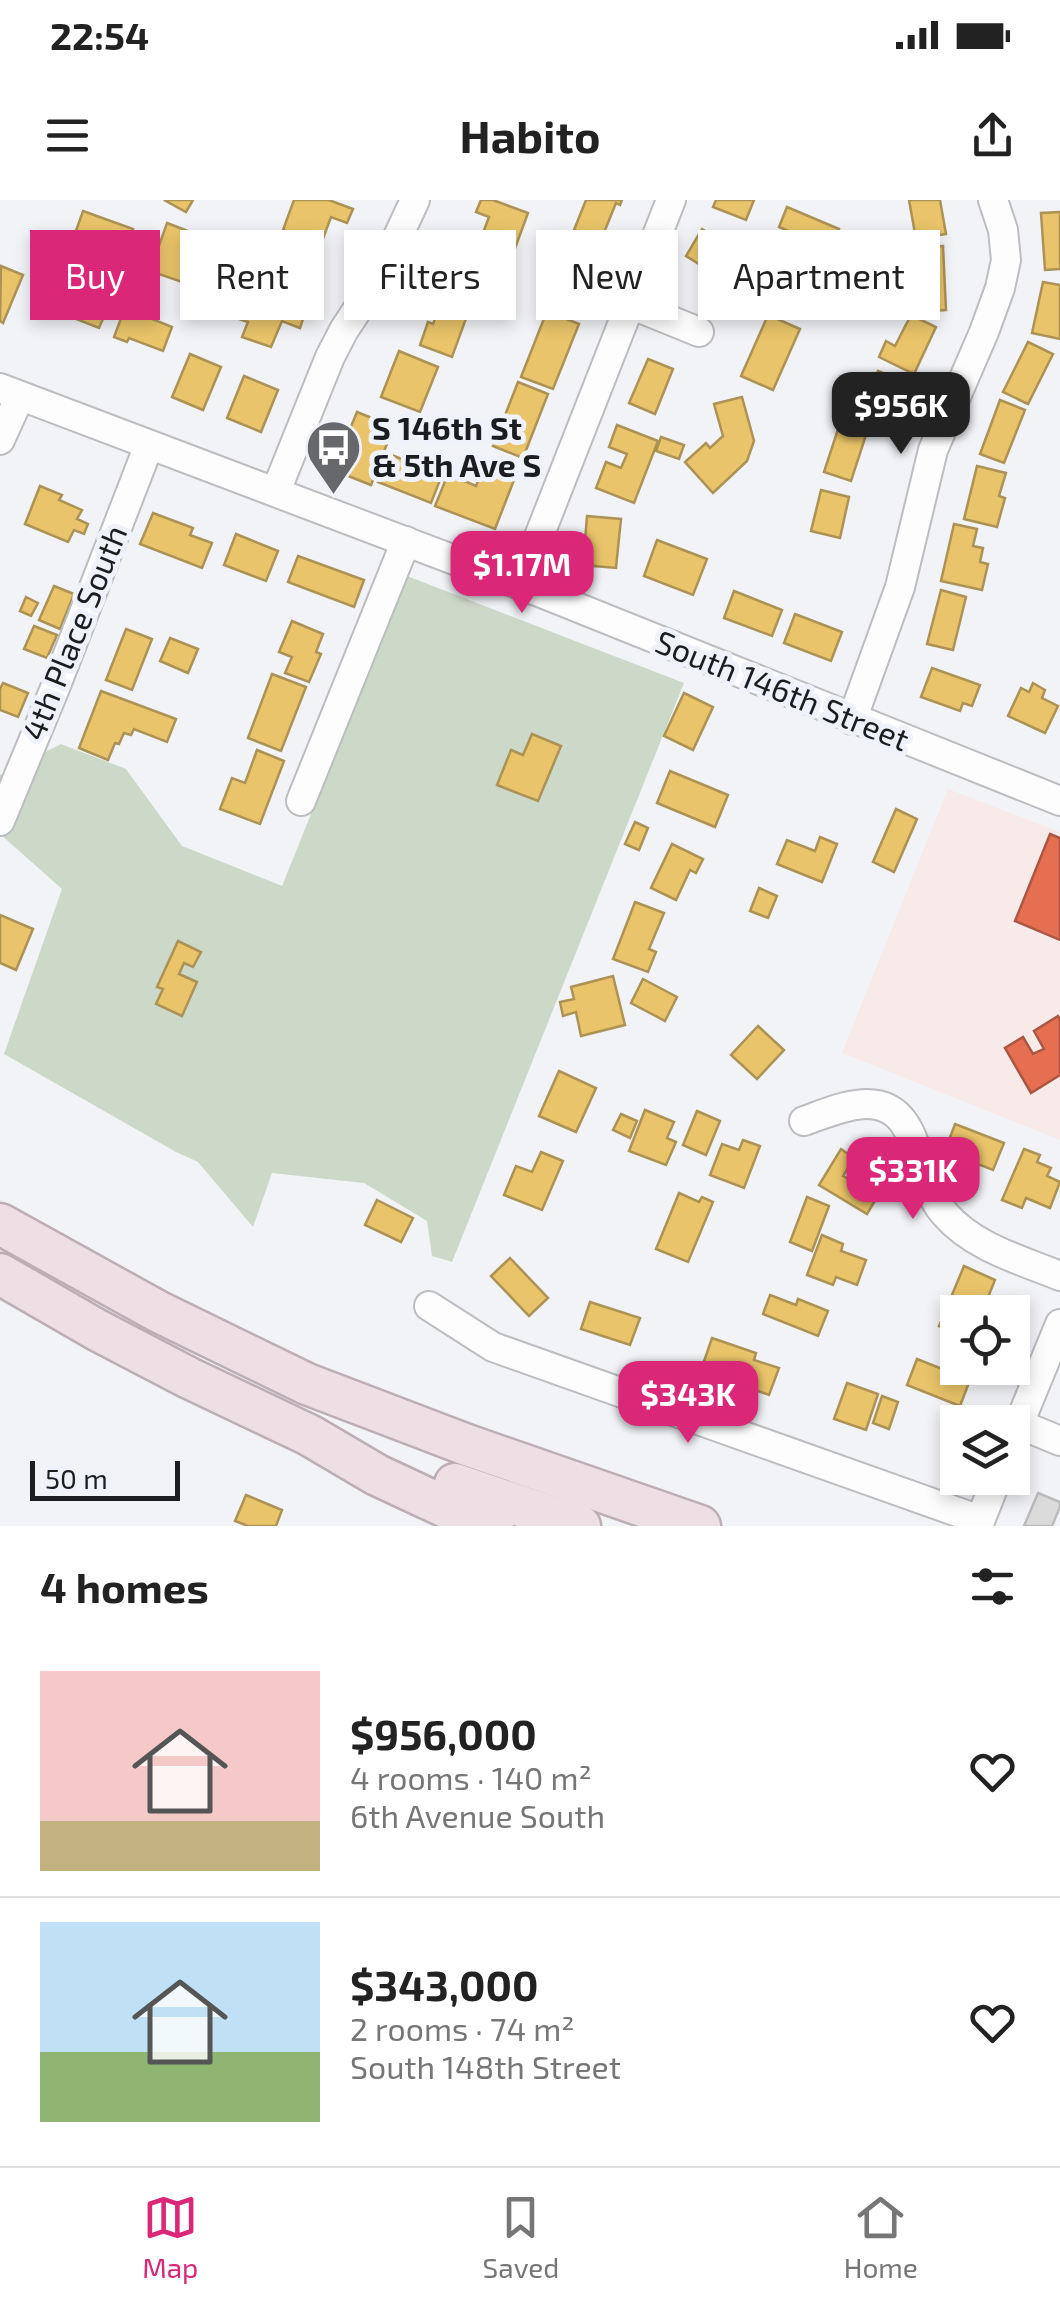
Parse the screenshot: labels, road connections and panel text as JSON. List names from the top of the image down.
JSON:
{
  "streets": {
    "street": ["4th Place South", "South 146th Street"]
  },
  "crossings": [
    ["4th Place South", "South 146th Street"]
  ],
  "places": {
    "bus stop": ["S 146th St & 5th Ave S"]
  },
  "scale_bar": "50 m",
  "page": {
    "status": "22:54",
    "header": "Habito",
    "chip": [
      "Buy",
      "Rent",
      "Filters",
      "New",
      "Apartment"
    ],
    "price": [
      "$956K",
      "$1.17M",
      "$331K",
      "$343K"
    ],
    "scale": "50 m",
    "heading": "4 homes",
    "list": [
      {
        "name": "$956,000",
        "note": "4 rooms · 140 m² · 6th Avenue South"
      },
      {
        "name": "$343,000",
        "note": "2 rooms · 74 m² · South 148th Street"
      }
    ],
    "tabs": ["Map", "Saved", "Home"]
  }
}
